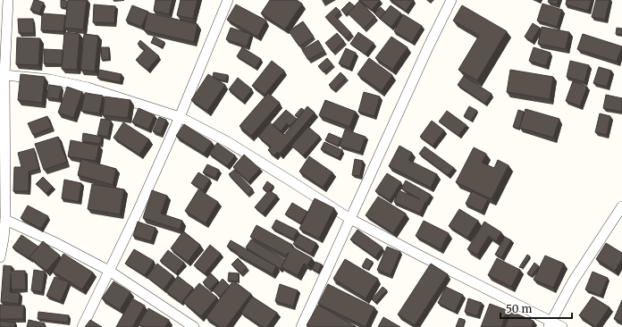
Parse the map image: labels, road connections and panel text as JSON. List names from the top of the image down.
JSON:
{
  "scale_bar": "50 m"
}
